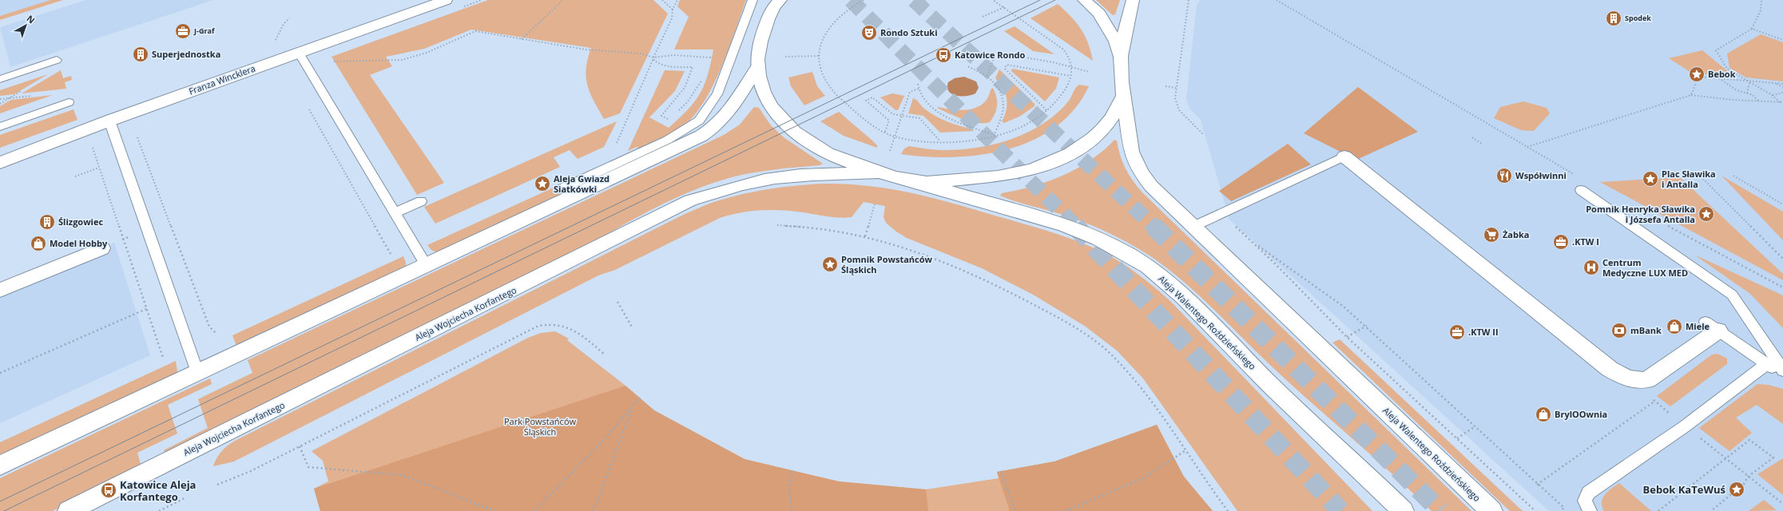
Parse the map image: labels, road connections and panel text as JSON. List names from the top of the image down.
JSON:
{
  "streets": {
    "street": ["Franza Wincklera", "Aleja Wojciecha Korfantego", "Aleja Walentego Roździeńskiego"]
  },
  "crossings": [
    ["Aleja Wojciecha Korfantego", "Aleja Walentego Roździeńskiego"]
  ],
  "parks": ["Park Powstańców Śląskich"],
  "places": {
    "building": ["Spodek", "Superjednostka", "Ślizgowiec"],
    "office": ["J-Graf", ".KTW I", ".KTW II"],
    "theatre": ["Rondo Sztuki"],
    "bus stop": ["Katowice Rondo", "Katowice Aleja Korfantego"],
    "place": [
      "Bebok",
      "Plac Sławika i Antalla",
      "Aleja Gwiazd Siatkówki",
      "Pomnik Henryka Sławika i Józsefa Antalla",
      "Pomnik Powstańców Śląskich",
      "Bebok KaTeWuś"
    ],
    "restaurant": ["Współwinni"],
    "supermarket": ["Żabka"],
    "shop": ["Model Hobby", "Miele", "BrylOOwnia"],
    "hospital": ["Centrum Medyczne LUX MED"],
    "bank": ["mBank"]
  },
  "north": "top right"
}
